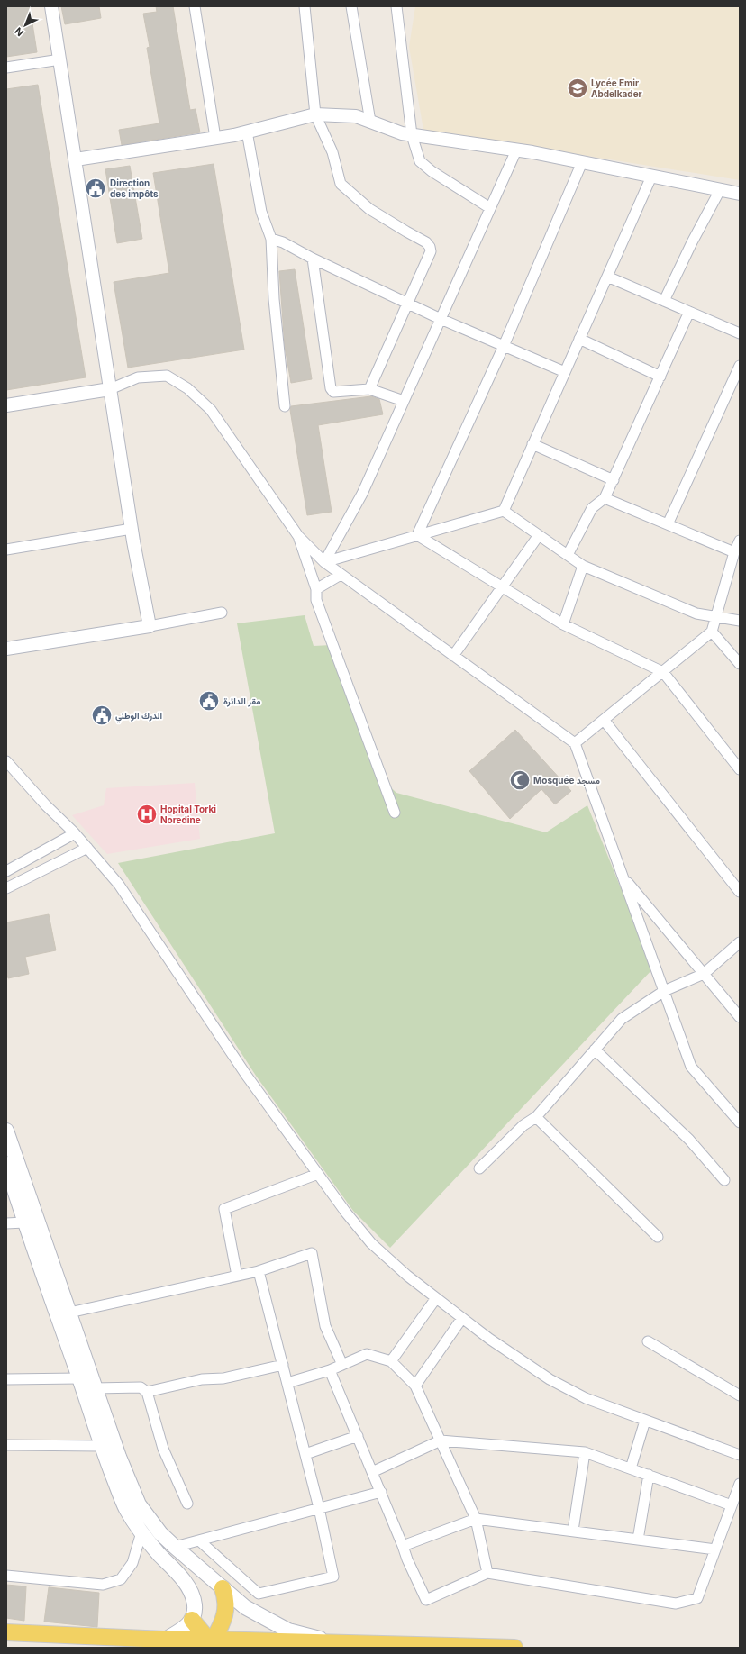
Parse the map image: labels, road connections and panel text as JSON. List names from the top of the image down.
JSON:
{
  "places": {
    "school or university": ["Lycée Emir Abdelkader"],
    "public building": ["Direction des impôts", "مقر الدائرة", "الدرك الوطني"],
    "mosque": ["Mosquée مسجد"],
    "hospital": ["Hopital Torki Noredine"]
  },
  "north": "bottom left"
}
